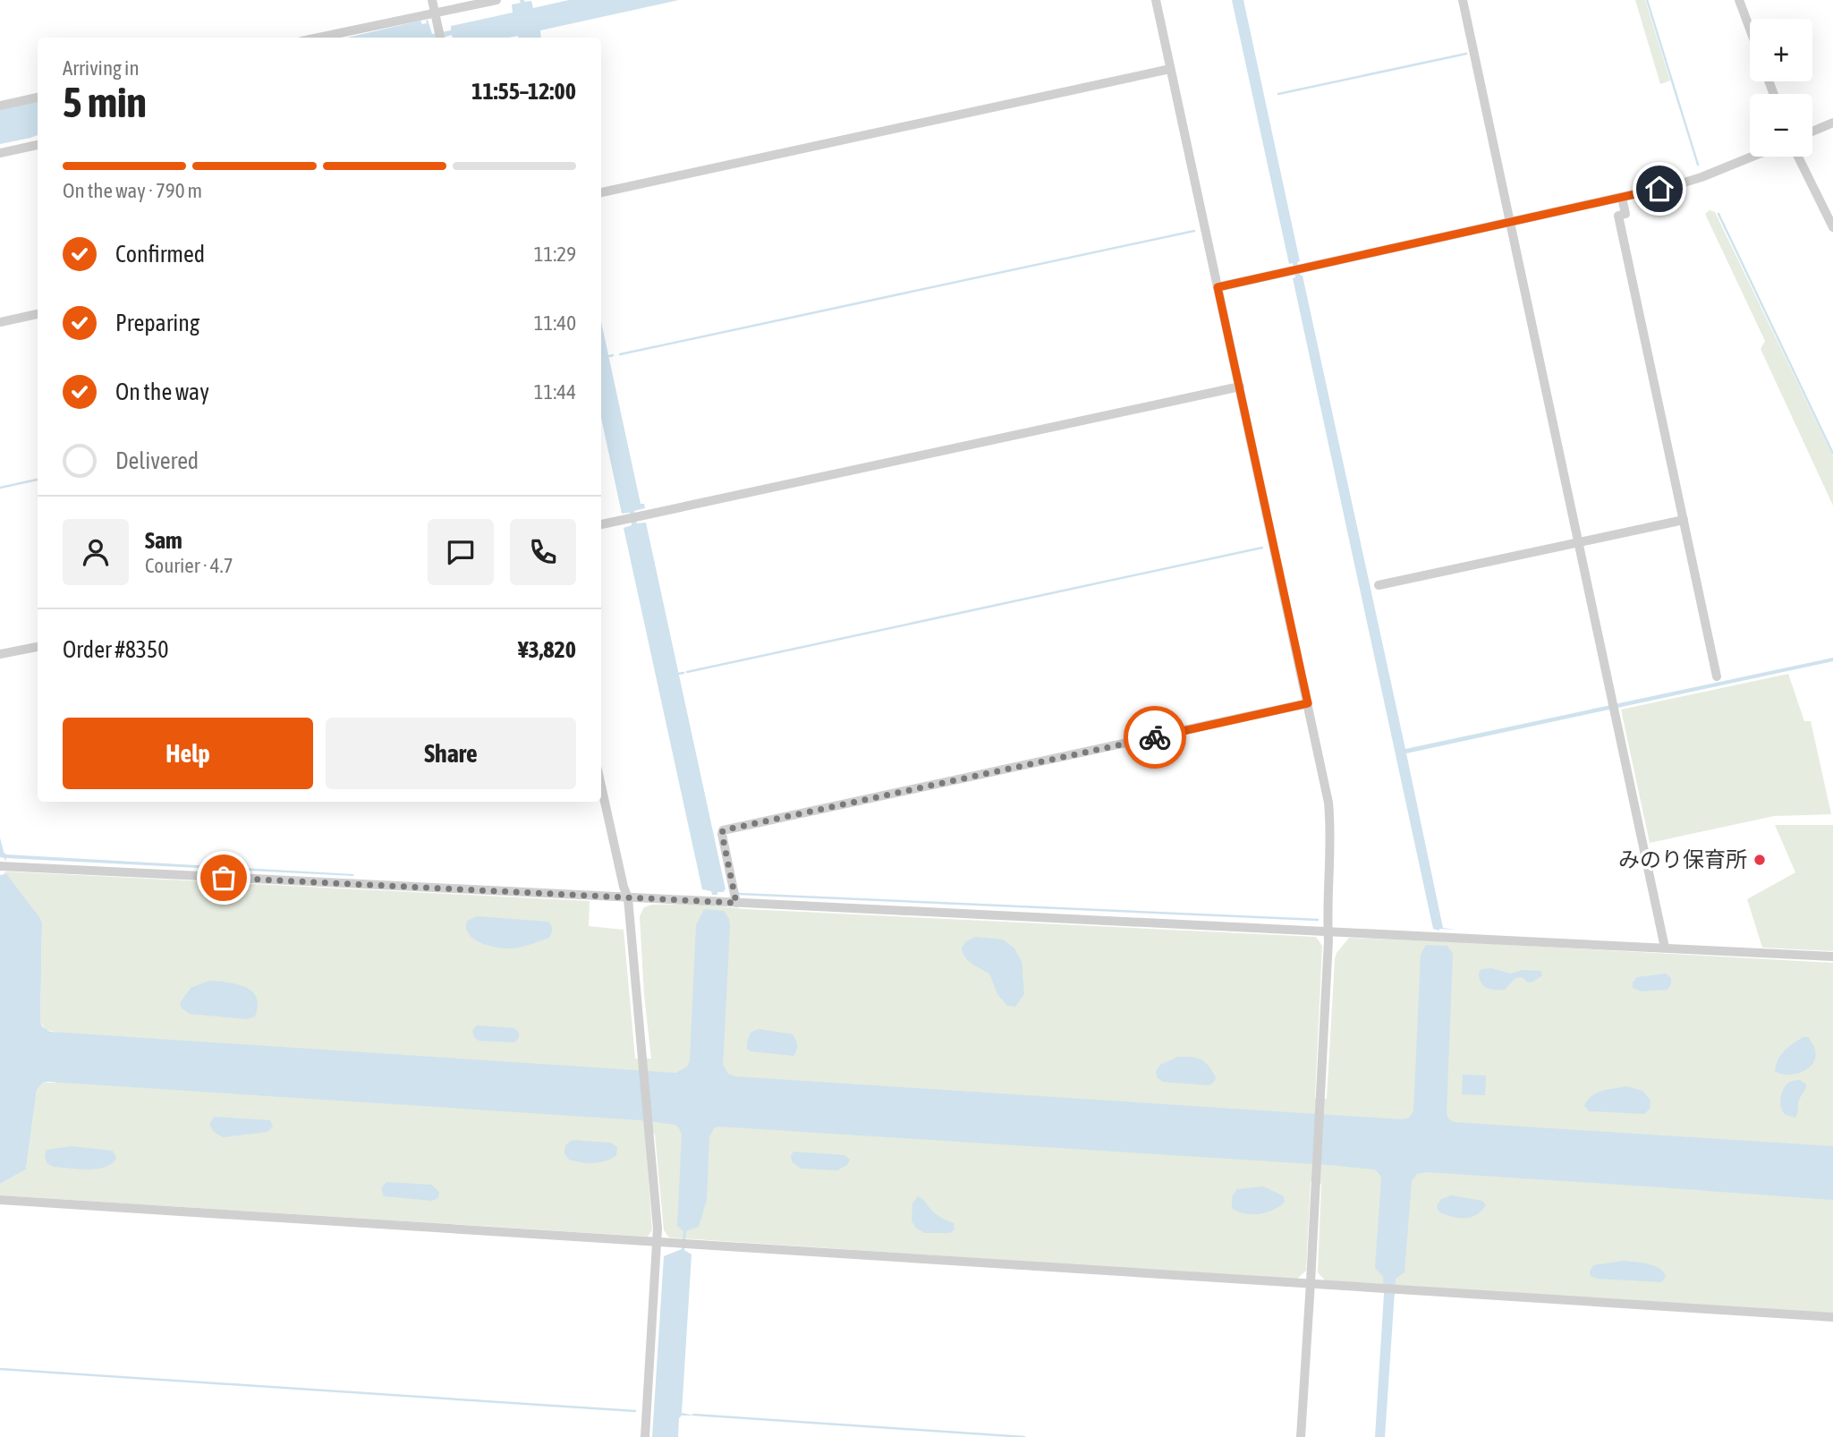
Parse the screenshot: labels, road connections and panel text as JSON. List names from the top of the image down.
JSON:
{
  "places": ["みのり保育所"],
  "page": {
    "map_buttons": ["+", "−"],
    "heading": ["5 min", "Arriving in", "11:55–12:00"],
    "panel": [
      "Sam",
      "Courier · 4.7",
      "Order #8350",
      "¥3,820"
    ],
    "bar": "On the way · 790 m",
    "list": [
      ["Confirmed", "11:29"],
      ["Preparing", "11:40"],
      ["On the way", "11:44"],
      "Delivered"
    ],
    "buttons": ["Help", "Share"]
  }
}
